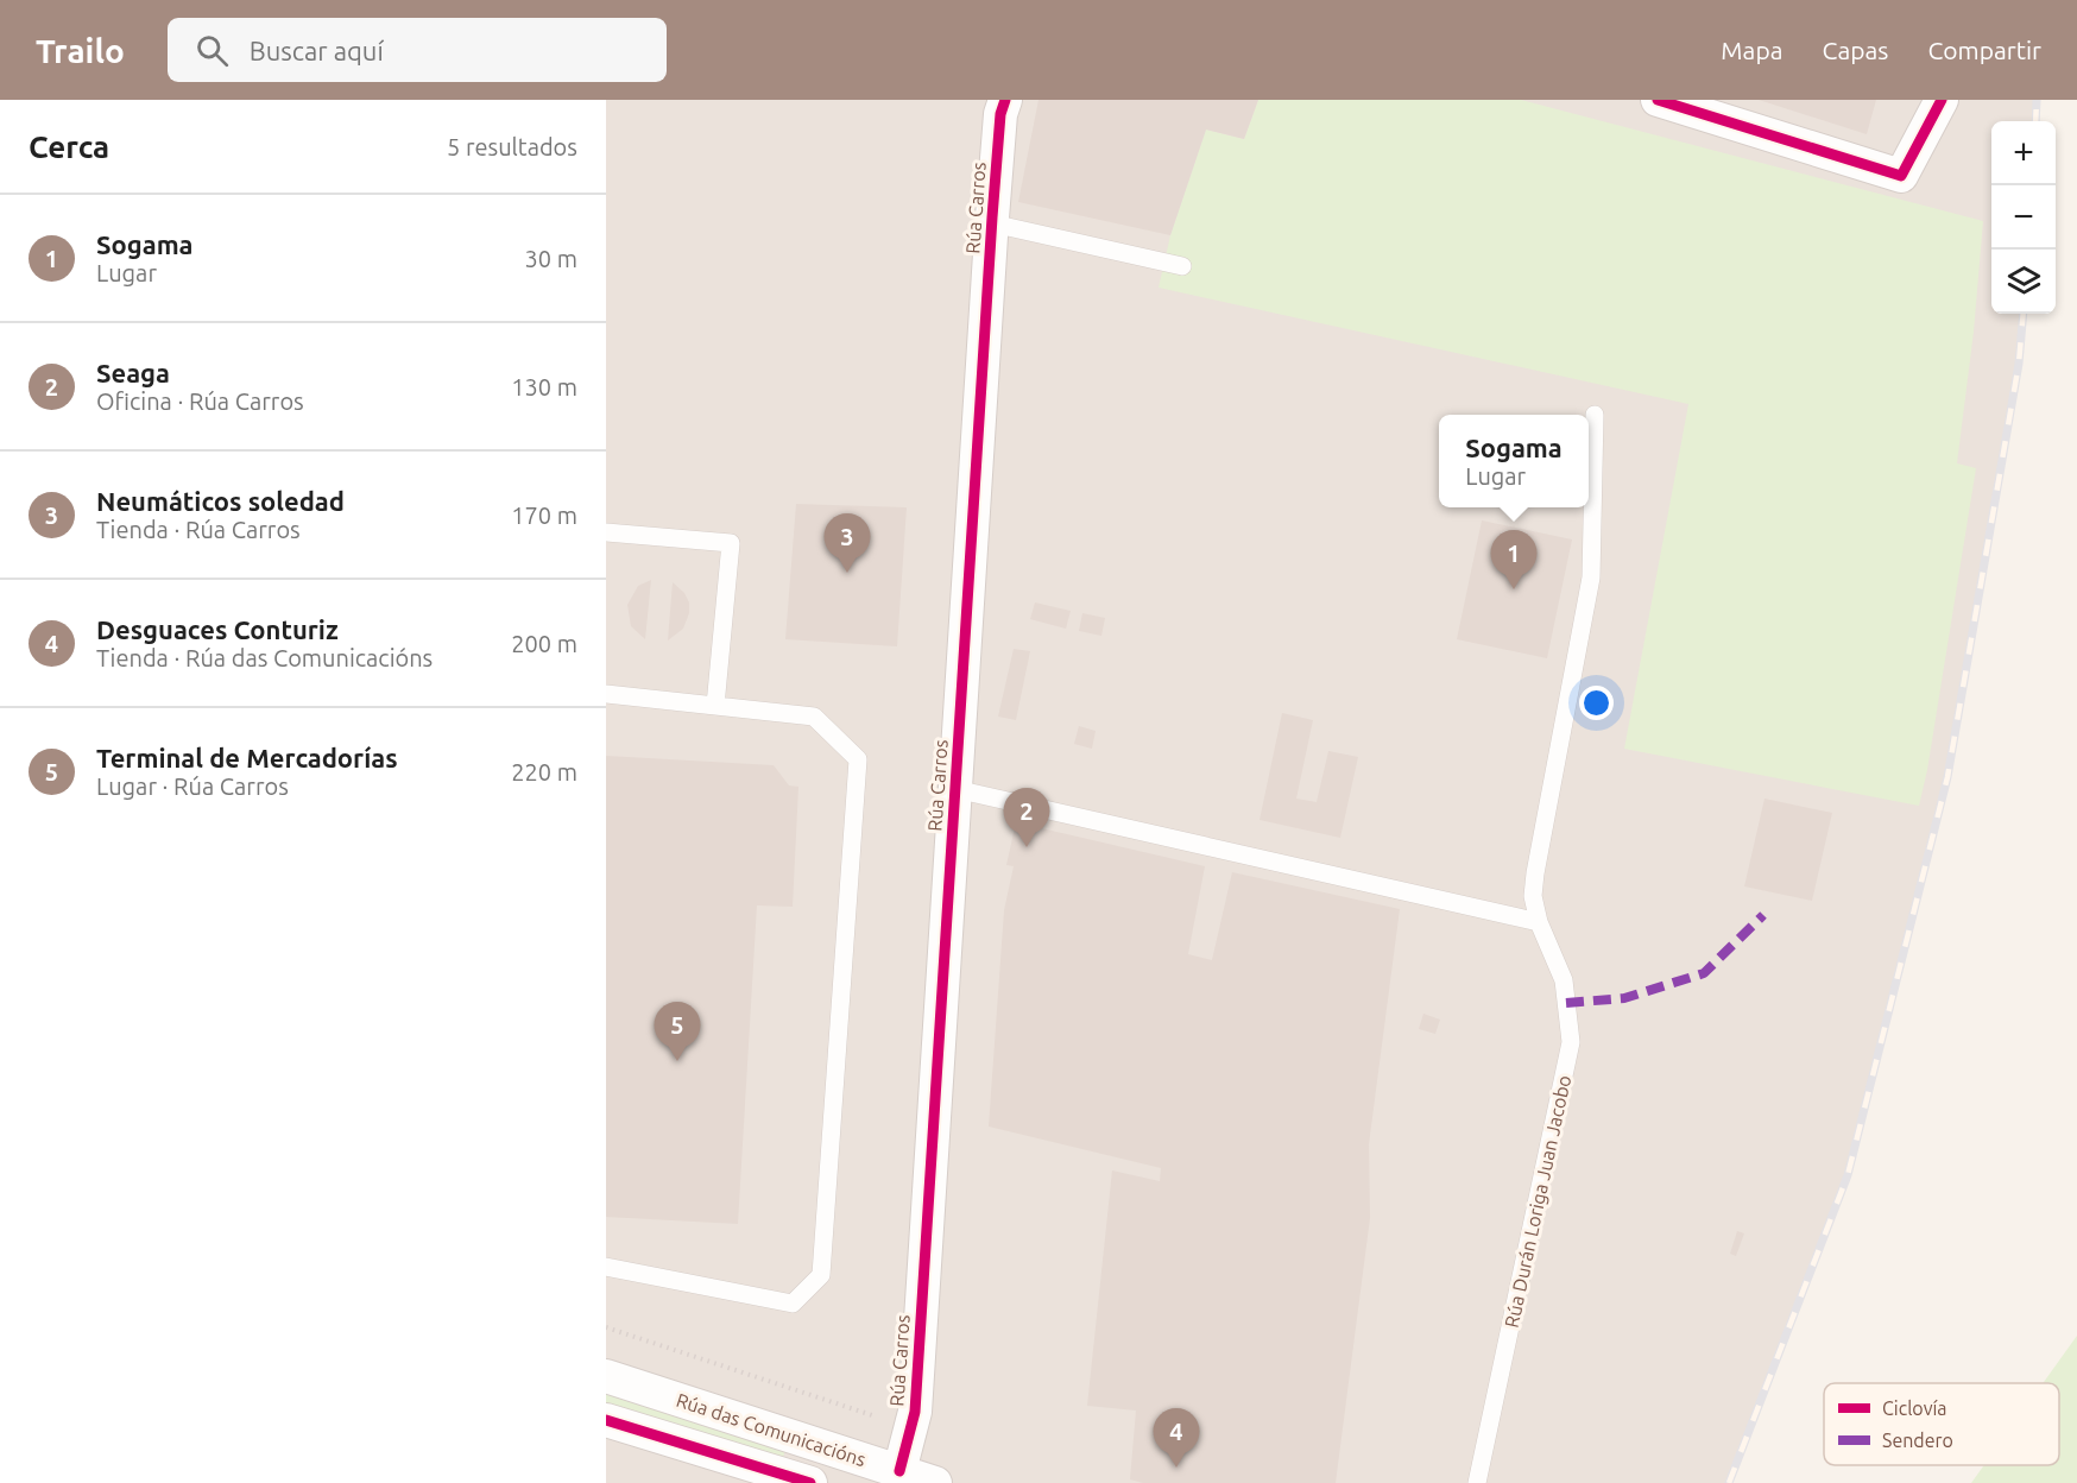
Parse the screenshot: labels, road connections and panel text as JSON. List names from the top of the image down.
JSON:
{
  "streets": {
    "street": ["Rúa Carros", "Rúa das Comunicacións"],
    "lane": ["Rúa Durán Loriga Juan Jacobo"]
  },
  "crossings": [
    ["Rúa Carros", "Rúa das Comunicacións"]
  ],
  "legend": ["Ciclovía", "Sendero"],
  "page": {
    "header": "Trailo",
    "search": "Buscar aquí",
    "nav": ["Mapa", "Capas", "Compartir"],
    "heading": ["Cerca", "5 resultados"],
    "map_buttons": ["+", "−"],
    "list": [
      {
        "mark": "1",
        "name": "Sogama",
        "note": "Lugar",
        "value": "30 m"
      },
      {
        "mark": "2",
        "name": "Seaga",
        "note": "Oficina · Rúa Carros",
        "value": "130 m"
      },
      {
        "mark": "3",
        "name": "Neumáticos soledad",
        "note": "Tienda · Rúa Carros",
        "value": "170 m"
      },
      {
        "mark": "4",
        "name": "Desguaces Conturiz",
        "note": "Tienda · Rúa das Comunicacións",
        "value": "200 m"
      },
      {
        "mark": "5",
        "name": "Terminal de Mercadorías",
        "note": "Lugar · Rúa Carros",
        "value": "220 m"
      }
    ],
    "popup": ["Sogama", "Lugar"],
    "pins": [
      "3",
      "1",
      "2",
      "5",
      "4"
    ]
  }
}
